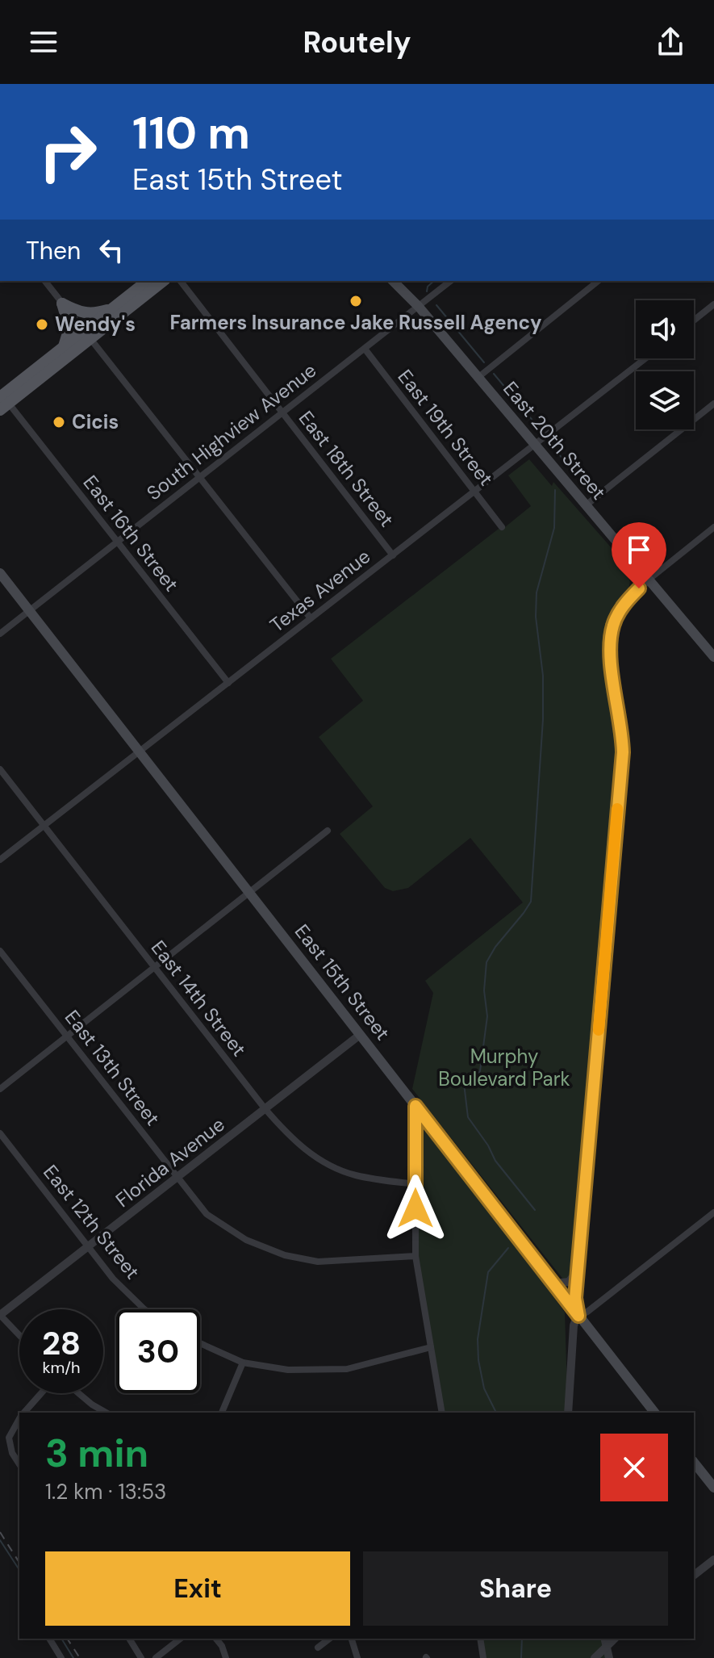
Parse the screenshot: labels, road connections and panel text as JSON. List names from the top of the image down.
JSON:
{
  "streets": {
    "main road": ["East 20th Street", "East 15th Street"],
    "street": [
      "East 19th Street",
      "South Highview Avenue",
      "East 18th Street",
      "East 16th Street",
      "Texas Avenue",
      "East 14th Street",
      "East 13th Street",
      "Florida Avenue",
      "East 12th Street"
    ]
  },
  "crossings": [
    ["East 19th Street", "South Highview Avenue"],
    ["East 19th Street", "Texas Avenue"],
    ["South Highview Avenue", "East 20th Street"],
    ["South Highview Avenue", "East 18th Street"],
    ["South Highview Avenue", "East 16th Street"],
    ["South Highview Avenue", "East 15th Street"],
    ["East 20th Street", "Texas Avenue"],
    ["East 18th Street", "Texas Avenue"],
    ["East 16th Street", "Texas Avenue"],
    ["Texas Avenue", "East 15th Street"],
    ["Texas Avenue", "East 14th Street"],
    ["East 15th Street", "Florida Avenue"],
    ["East 14th Street", "Florida Avenue"],
    ["East 13th Street", "Florida Avenue"],
    ["Florida Avenue", "East 12th Street"]
  ],
  "parks": ["Murphy Boulevard Park"],
  "places": ["Farmers Insurance Jake Russell Agency", "Wendy's", "Cicis"],
  "page": {
    "header": "Routely",
    "turn": ["110 m", "East 15th Street"],
    "then": "Then",
    "speed": "28 km/h",
    "limit": "30",
    "heading": ["3 min", "1.2 km · 13:53"],
    "buttons": ["Exit", "Share"]
  }
}
